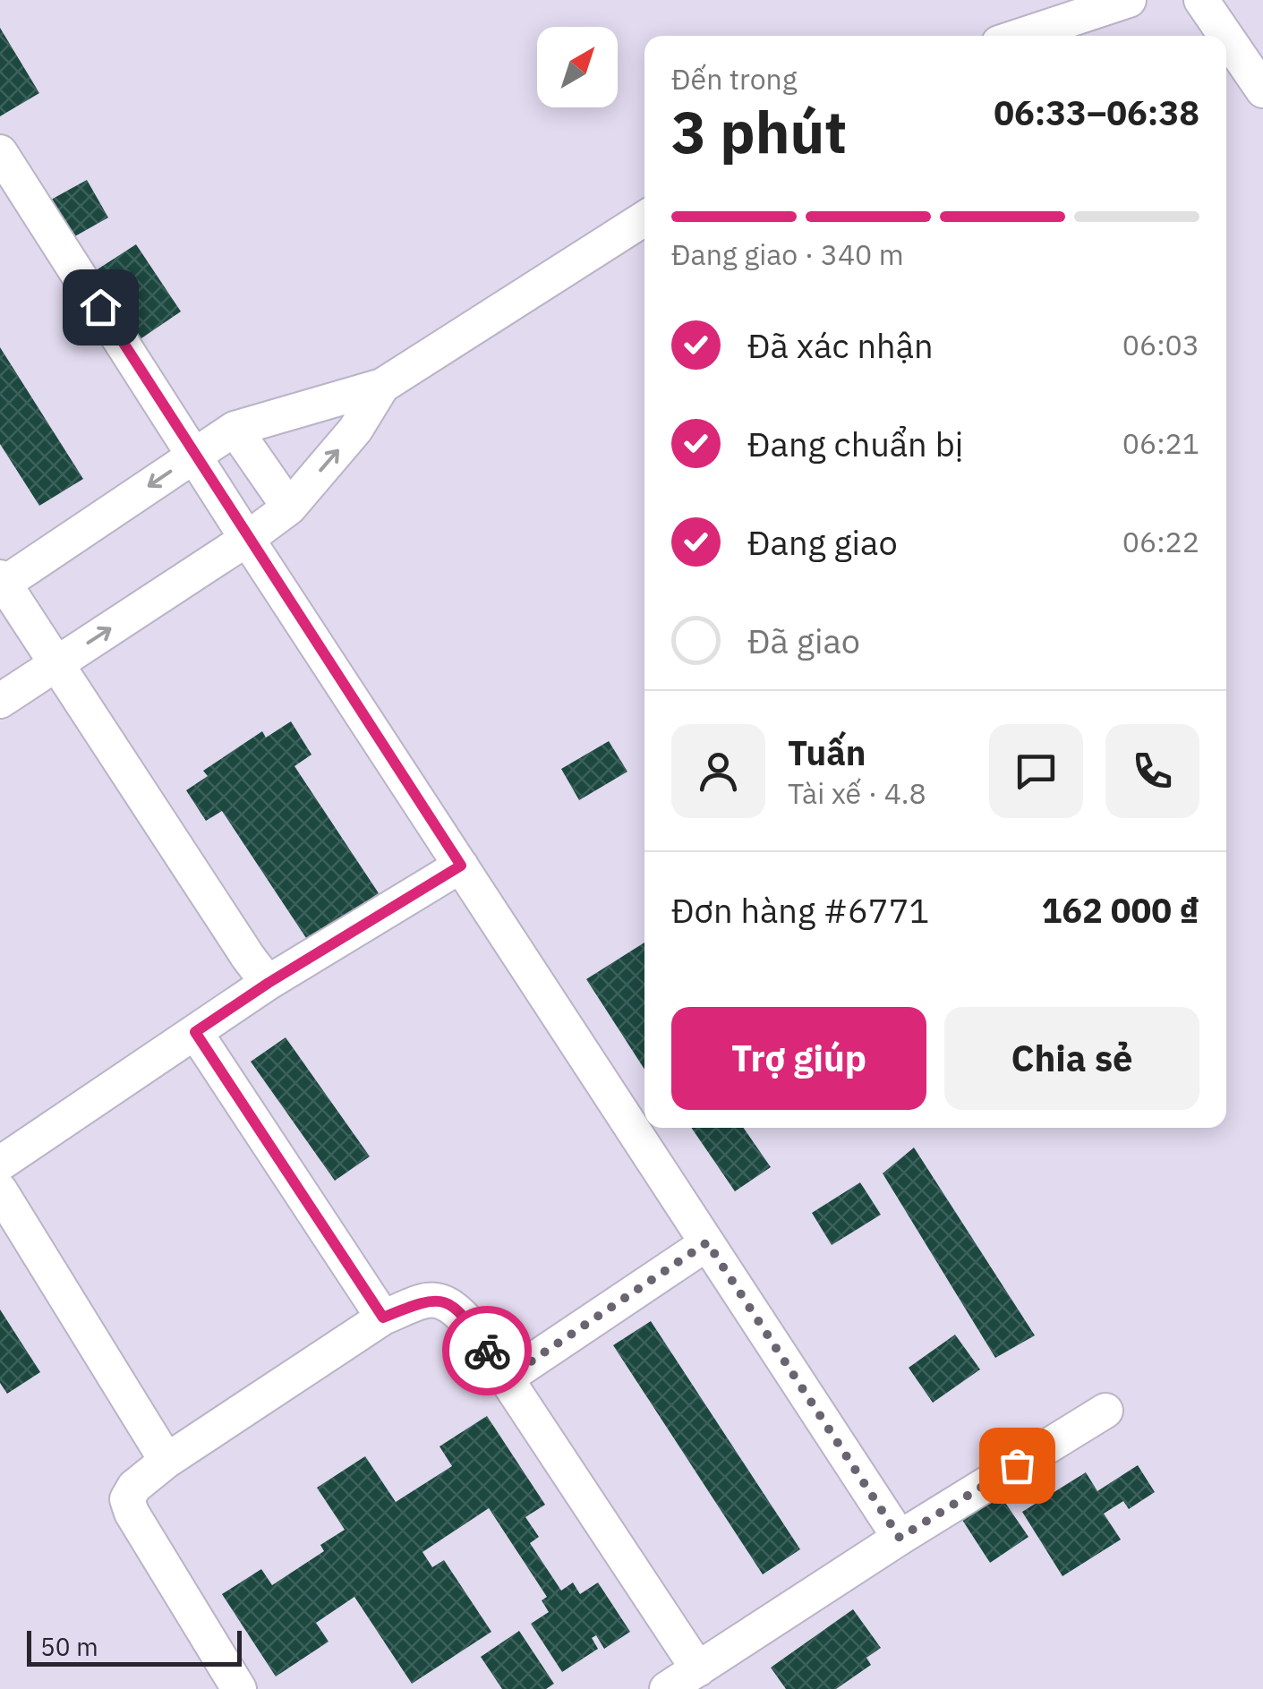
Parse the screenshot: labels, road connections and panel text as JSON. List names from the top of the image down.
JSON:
{
  "scale_bar": "50 m",
  "north": "top right",
  "page": {
    "heading": ["3 phút", "Đến trong", "06:33–06:38"],
    "panel": [
      "Tuấn",
      "Tài xế · 4.8",
      "Đơn hàng #6771",
      "162 000 ₫"
    ],
    "bar": "Đang giao · 340 m",
    "list": [
      ["Đã xác nhận", "06:03"],
      ["Đang chuẩn bị", "06:21"],
      ["Đang giao", "06:22"],
      "Đã giao"
    ],
    "buttons": ["Trợ giúp", "Chia sẻ"],
    "scale": "50 m"
  }
}
